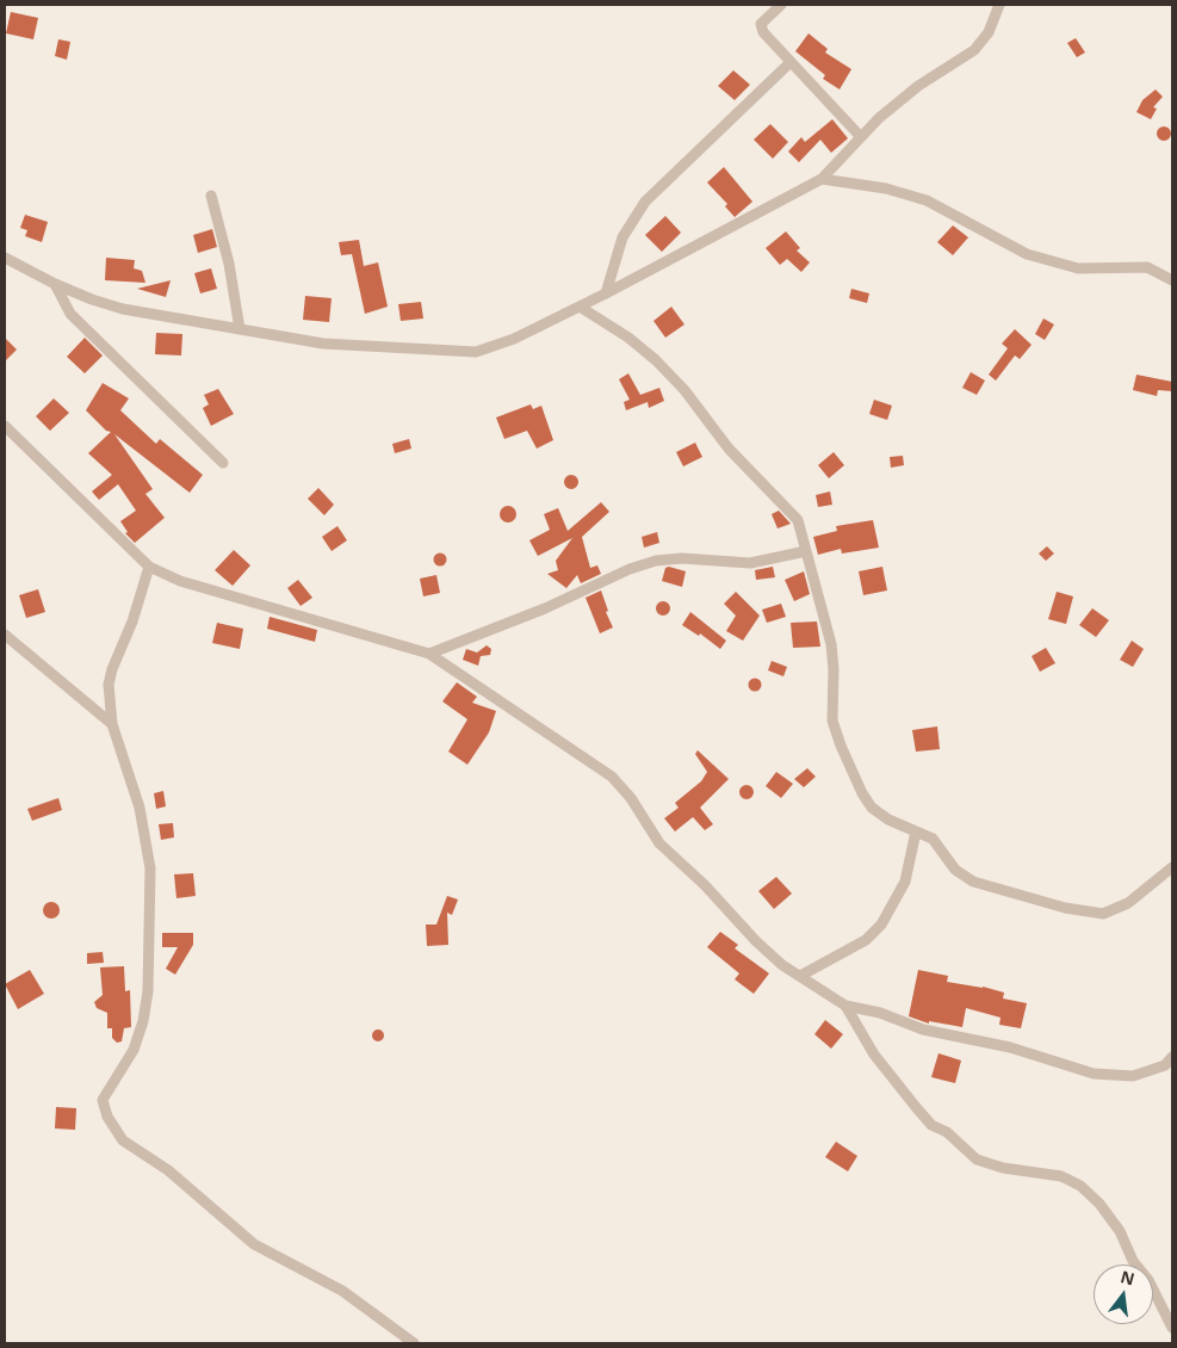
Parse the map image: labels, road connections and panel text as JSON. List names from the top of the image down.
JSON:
{
  "north": "top"
}
